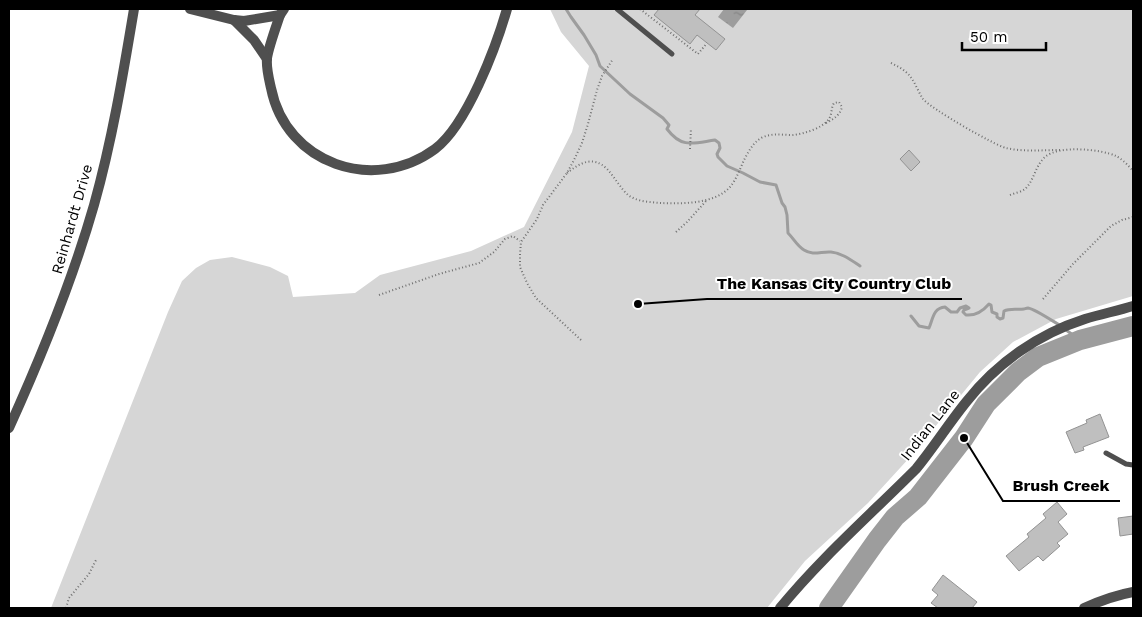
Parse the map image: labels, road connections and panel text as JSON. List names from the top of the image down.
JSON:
{
  "streets": {
    "street": ["Reinhardt Drive", "Indian Lane"]
  },
  "places": ["The Kansas City Country Club", "Brush Creek"],
  "scale_bar": "50 m"
}
